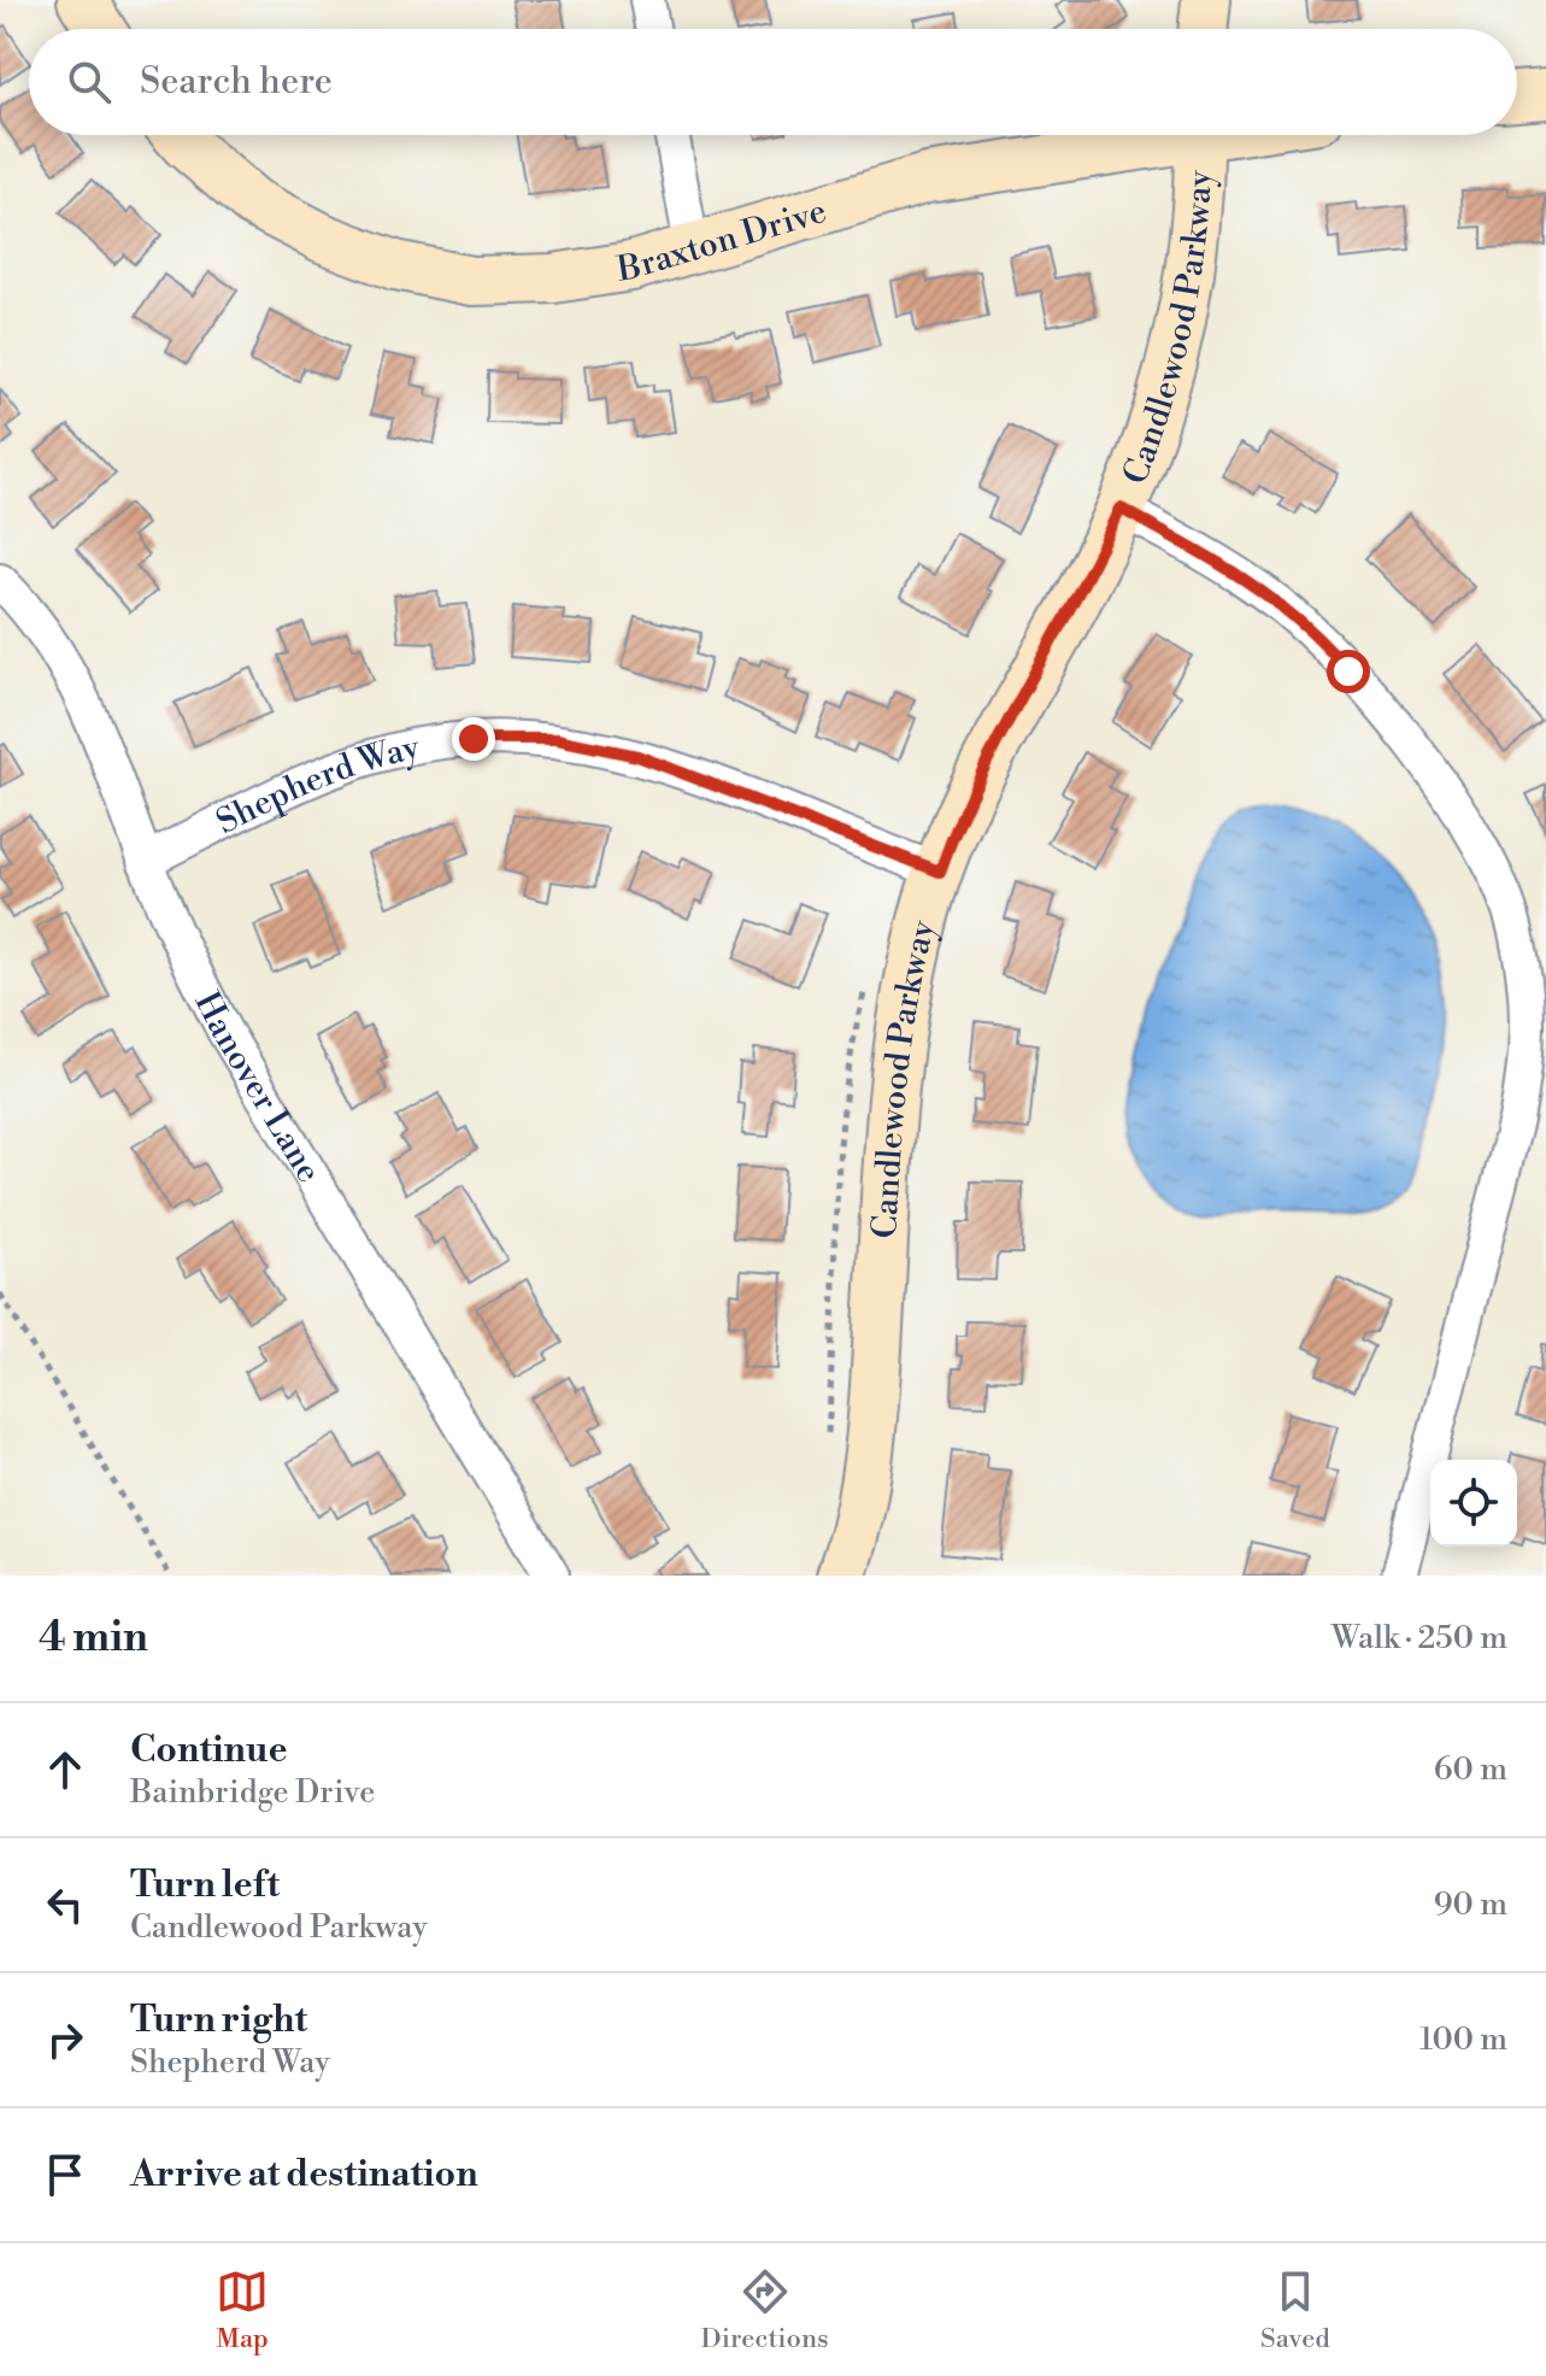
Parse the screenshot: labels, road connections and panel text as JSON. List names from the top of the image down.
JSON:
{
  "streets": {
    "street": [
      "Braxton Drive",
      "Candlewood Parkway",
      "Shepherd Way",
      "Hanover Lane"
    ]
  },
  "crossings": [
    ["Candlewood Parkway", "Shepherd Way"],
    ["Shepherd Way", "Hanover Lane"]
  ],
  "page": {
    "search": "Search here",
    "heading": ["4 min", "Walk · 250 m"],
    "list": [
      ["Continue", "Bainbridge Drive", "60 m"],
      ["Turn left", "Candlewood Parkway", "90 m"],
      ["Turn right", "Shepherd Way", "100 m"],
      "Arrive at destination"
    ],
    "nav": ["Map", "Directions", "Saved"]
  }
}
